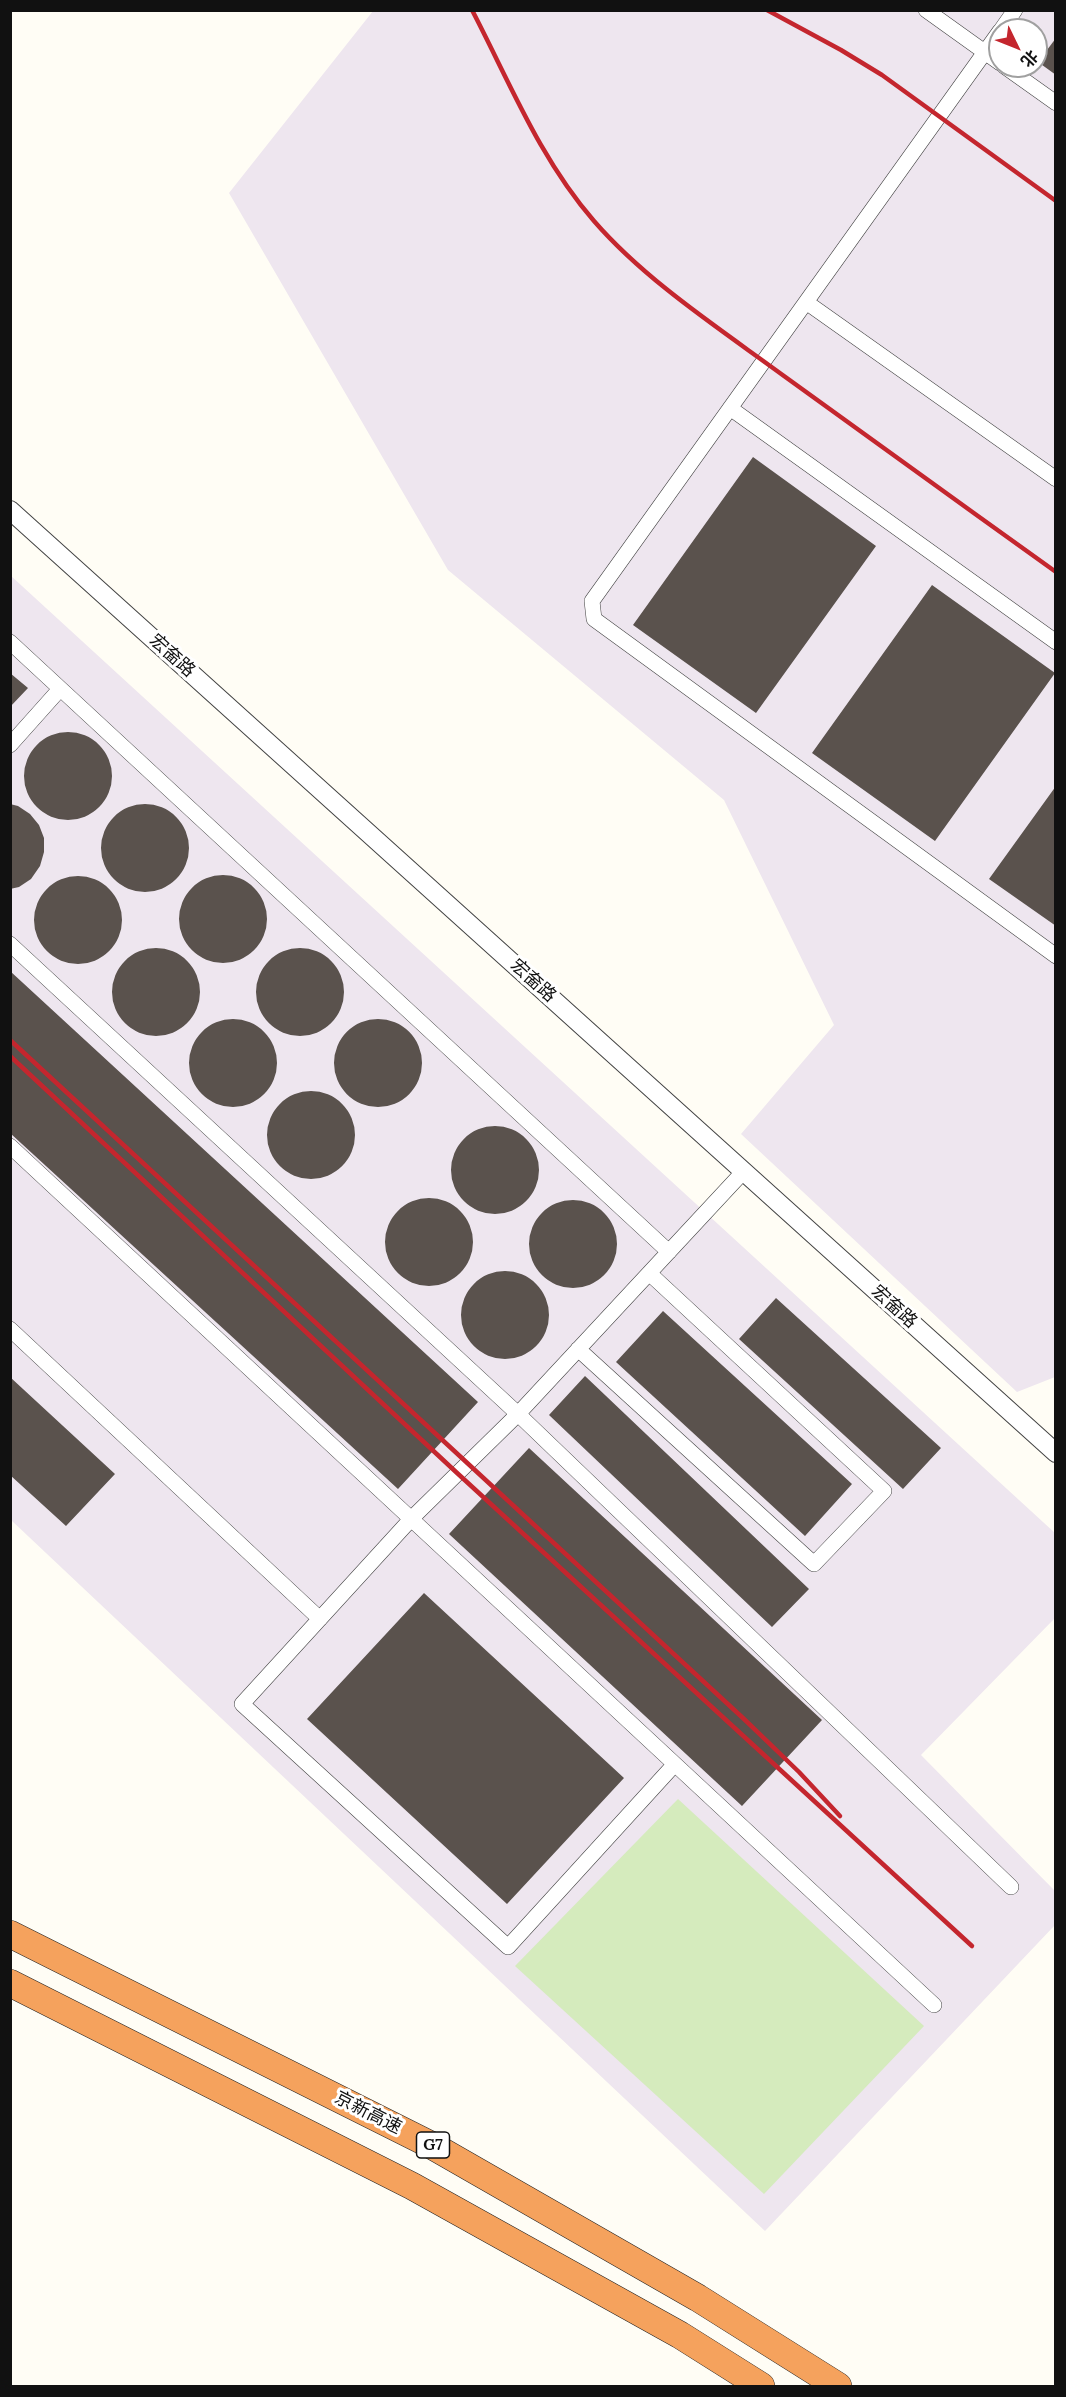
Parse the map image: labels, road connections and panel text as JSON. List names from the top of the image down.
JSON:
{
  "streets": {
    "highway": ["京新高速", "G7"],
    "street": ["宏奤路"]
  },
  "north": "bottom right"
}
